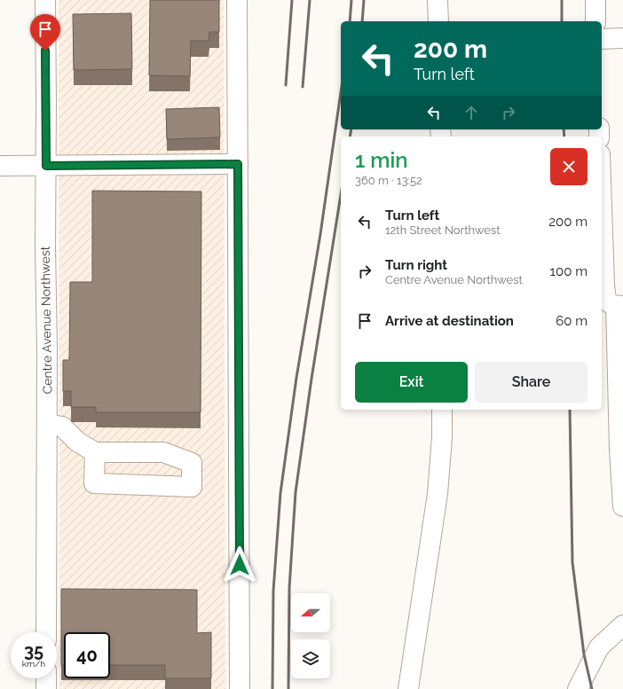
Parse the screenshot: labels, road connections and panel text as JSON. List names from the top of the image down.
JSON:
{
  "streets": {
    "street": ["Centre Avenue Northwest"]
  },
  "north": "left",
  "page": {
    "turn": ["200 m", "Turn left"],
    "heading": ["1 min", "360 m · 13:52"],
    "list": [
      {
        "name": "Turn left",
        "note": "12th Street Northwest",
        "value": "200 m"
      },
      {
        "name": "Turn right",
        "note": "Centre Avenue Northwest",
        "value": "100 m"
      },
      {
        "name": "Arrive at destination",
        "value": "60 m"
      }
    ],
    "buttons": ["Exit", "Share"],
    "speed": "35 km/h",
    "limit": "40"
  }
}
